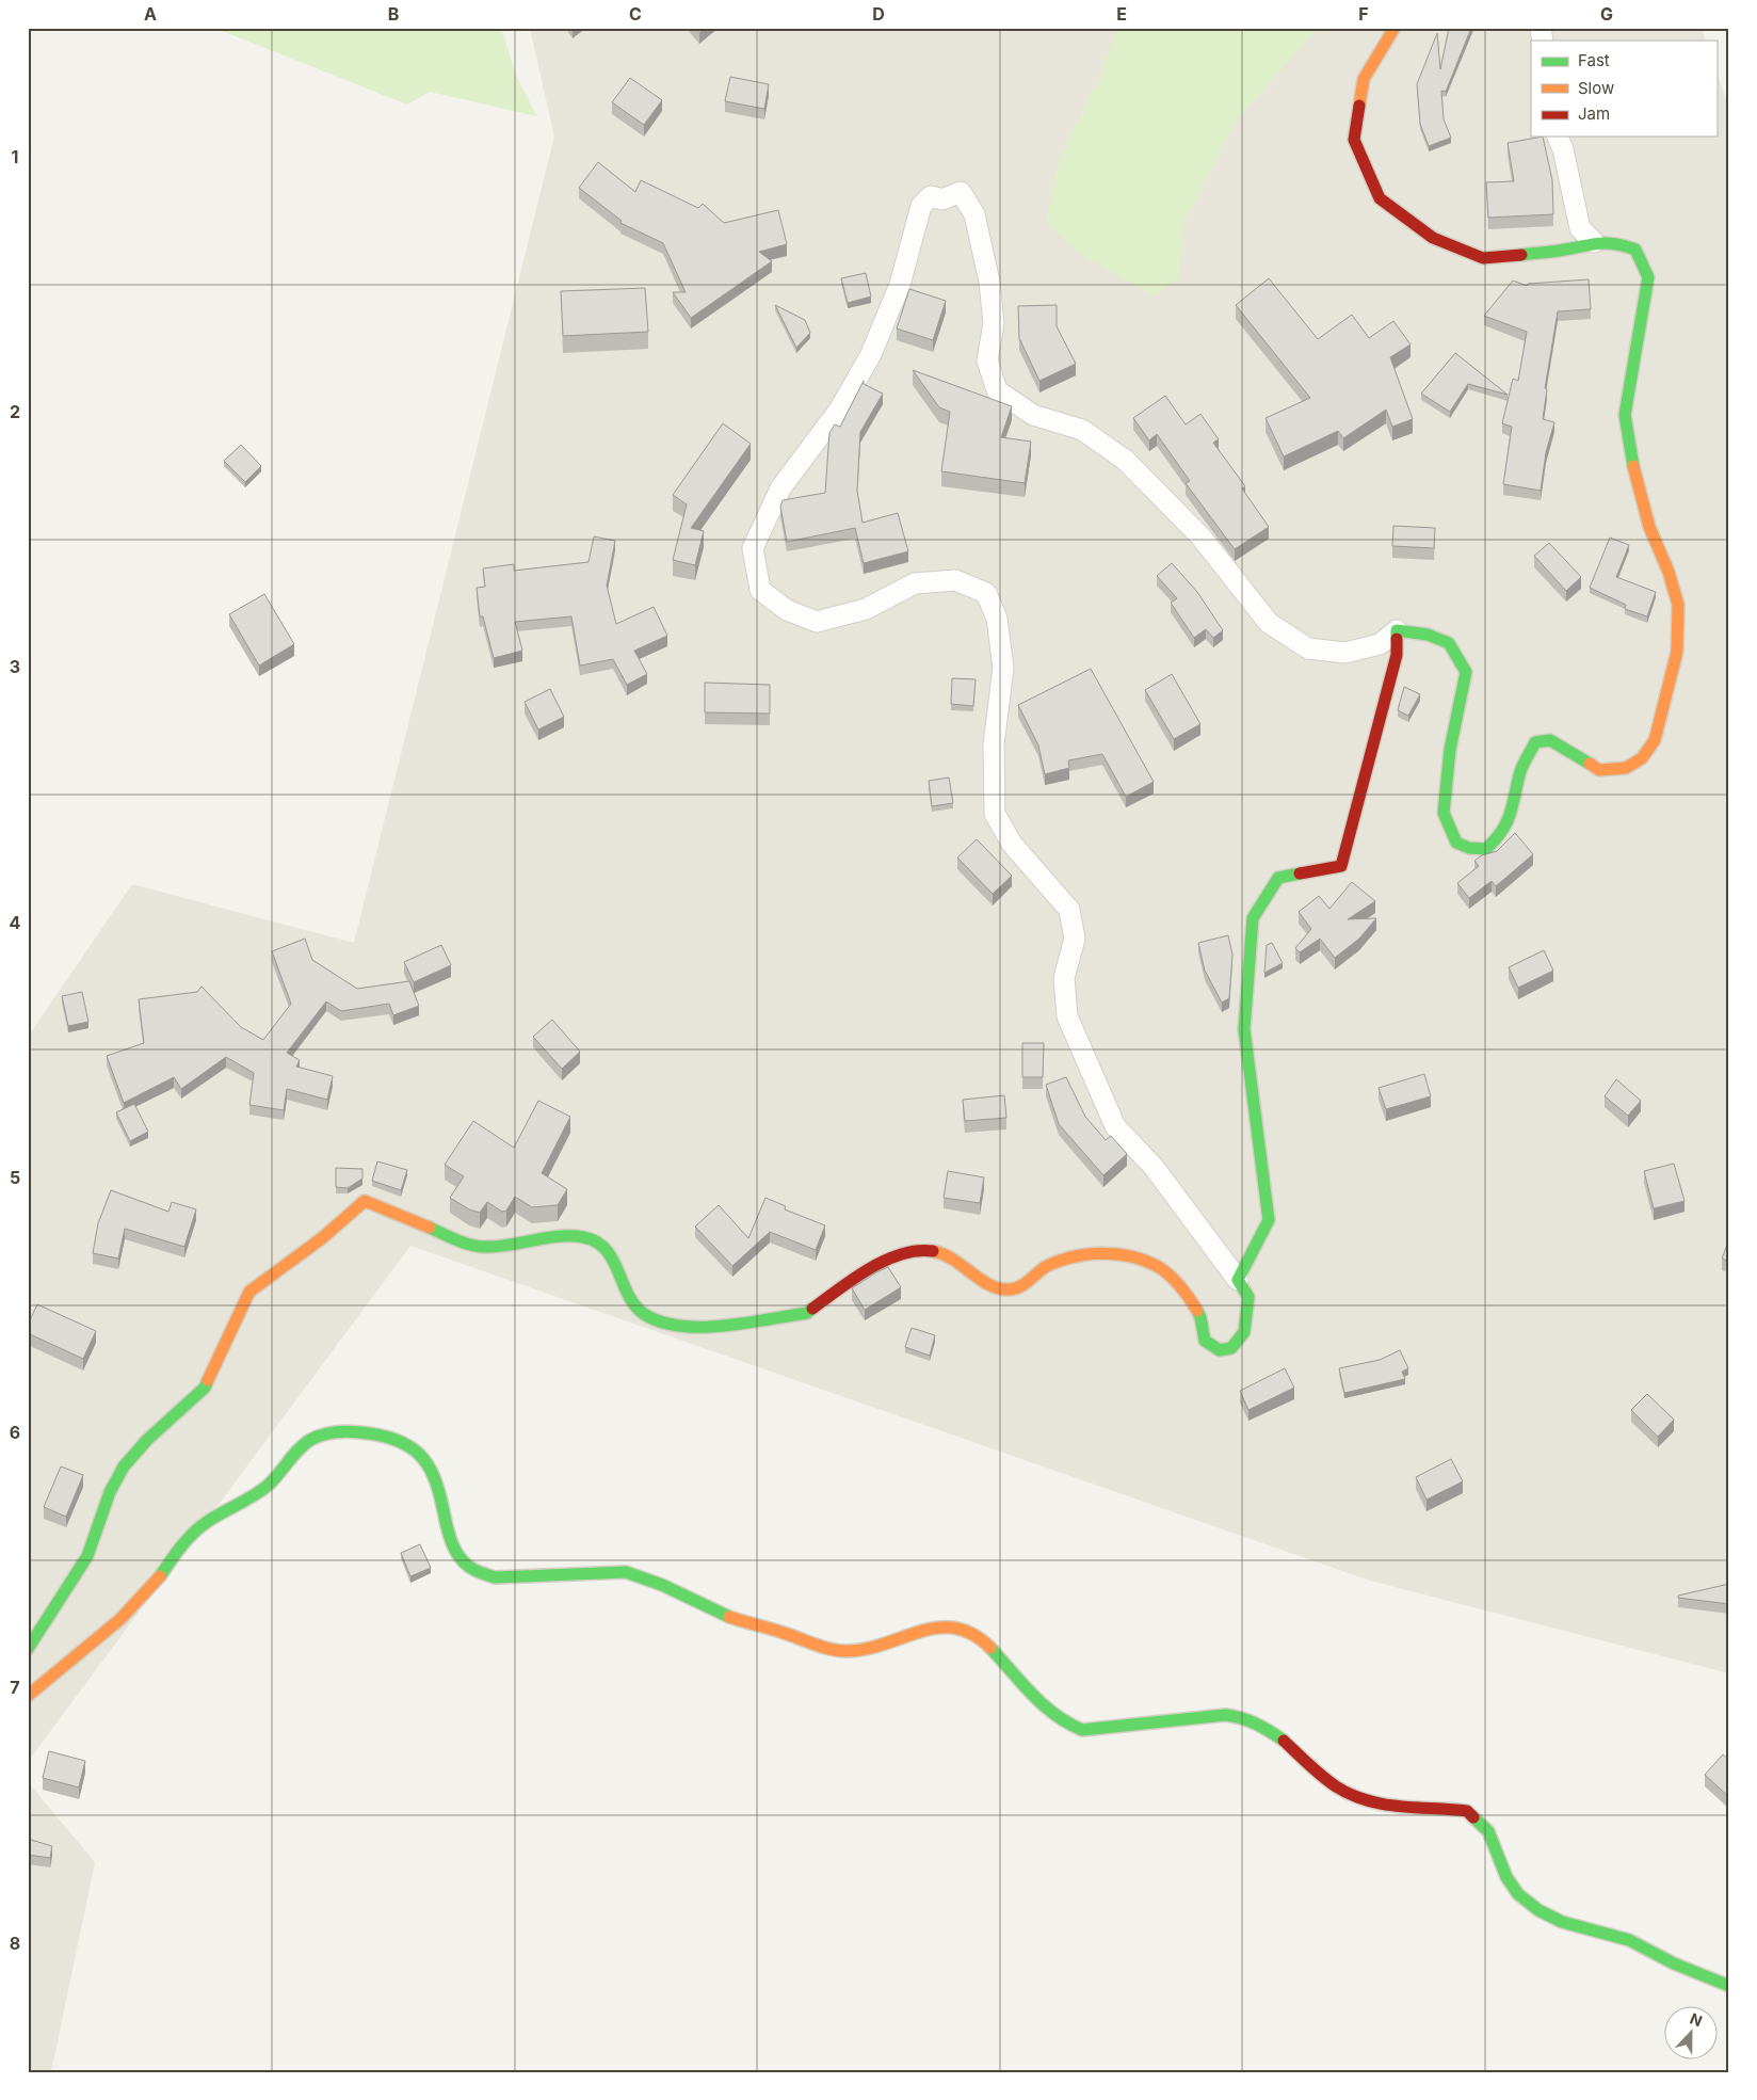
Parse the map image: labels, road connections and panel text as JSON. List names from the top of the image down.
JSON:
{
  "legend": ["Fast", "Slow", "Jam"],
  "north": "top",
  "grid": {
    "columns": [
      "A",
      "B",
      "C",
      "D",
      "E",
      "F",
      "G"
    ],
    "rows": [
      "1",
      "2",
      "3",
      "4",
      "5",
      "6",
      "7",
      "8"
    ]
  }
}
